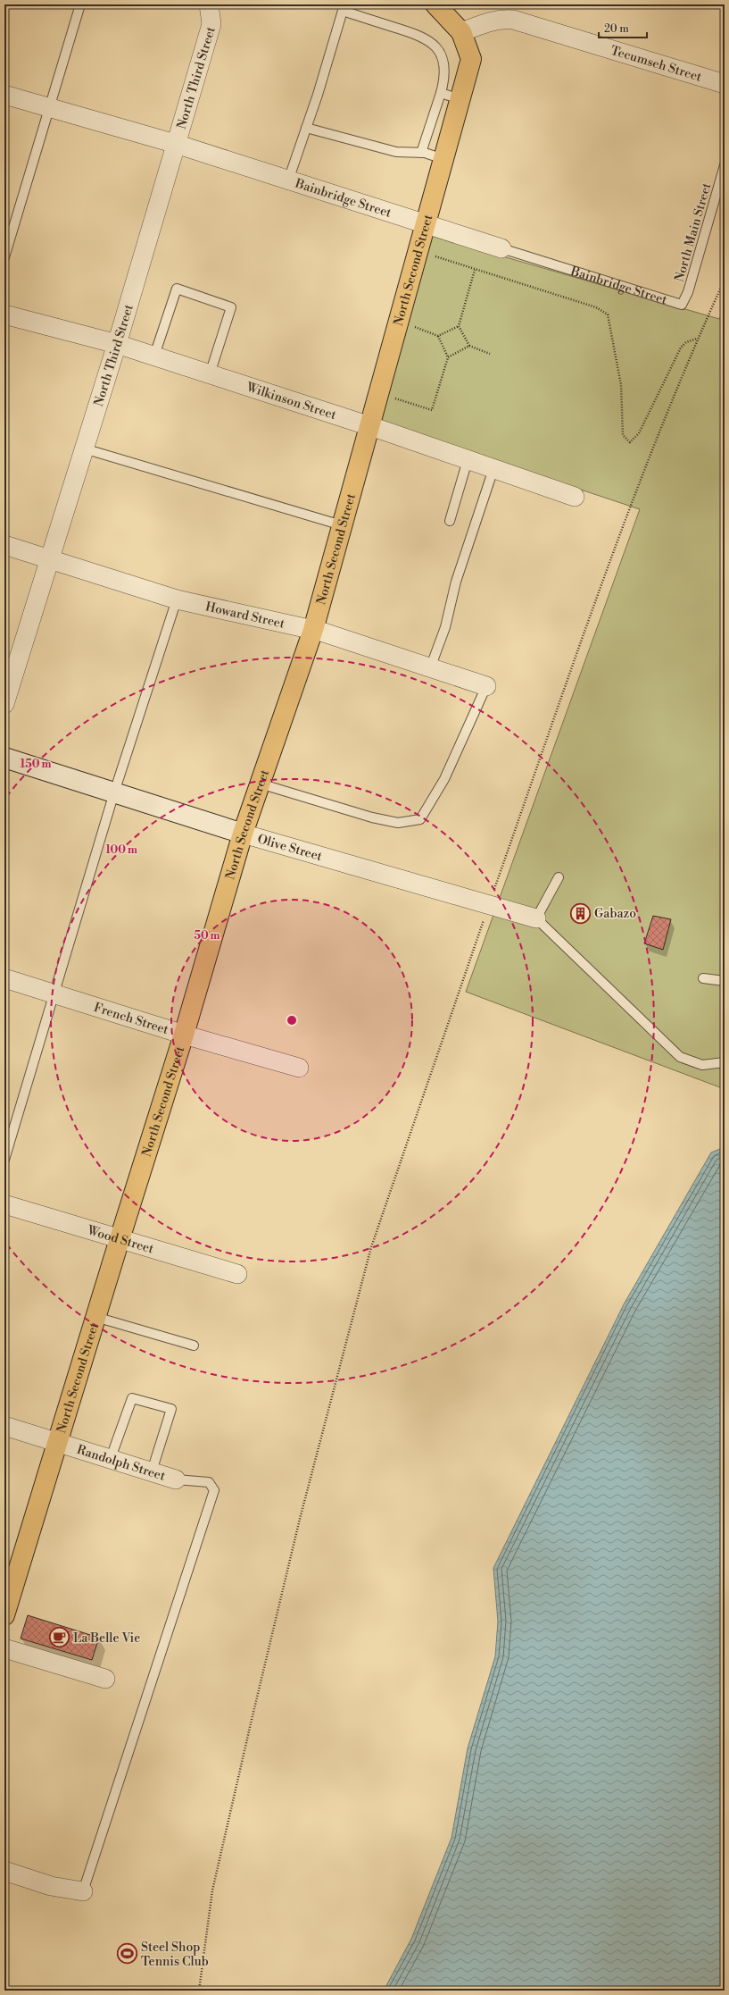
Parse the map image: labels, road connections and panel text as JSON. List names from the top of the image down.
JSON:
{
  "streets": {
    "main road": ["North Second Street"],
    "street": [
      "Tecumseh Street",
      "North Third Street",
      "Bainbridge Street",
      "Wilkinson Street",
      "Howard Street",
      "Olive Street",
      "French Street",
      "Wood Street",
      "Randolph Street"
    ],
    "lane": ["North Main Street"]
  },
  "crossings": [
    ["Tecumseh Street", "North Second Street"],
    ["North Third Street", "Bainbridge Street"],
    ["North Third Street", "Wilkinson Street"],
    ["North Third Street", "Howard Street"],
    ["Bainbridge Street", "North Main Street"],
    ["Bainbridge Street", "North Second Street"],
    ["North Second Street", "Wilkinson Street"],
    ["North Second Street", "Howard Street"],
    ["North Second Street", "Olive Street"],
    ["North Second Street", "French Street"],
    ["North Second Street", "Wood Street"],
    ["North Second Street", "Randolph Street"]
  ],
  "places": {
    "building": ["Gabazo"],
    "cafe": ["La Belle Vie"],
    "sports": ["Steel Shop Tennis Club"]
  },
  "scale_bar": "20 m",
  "rings": ["150 m", "100 m", "50 m"]
}
